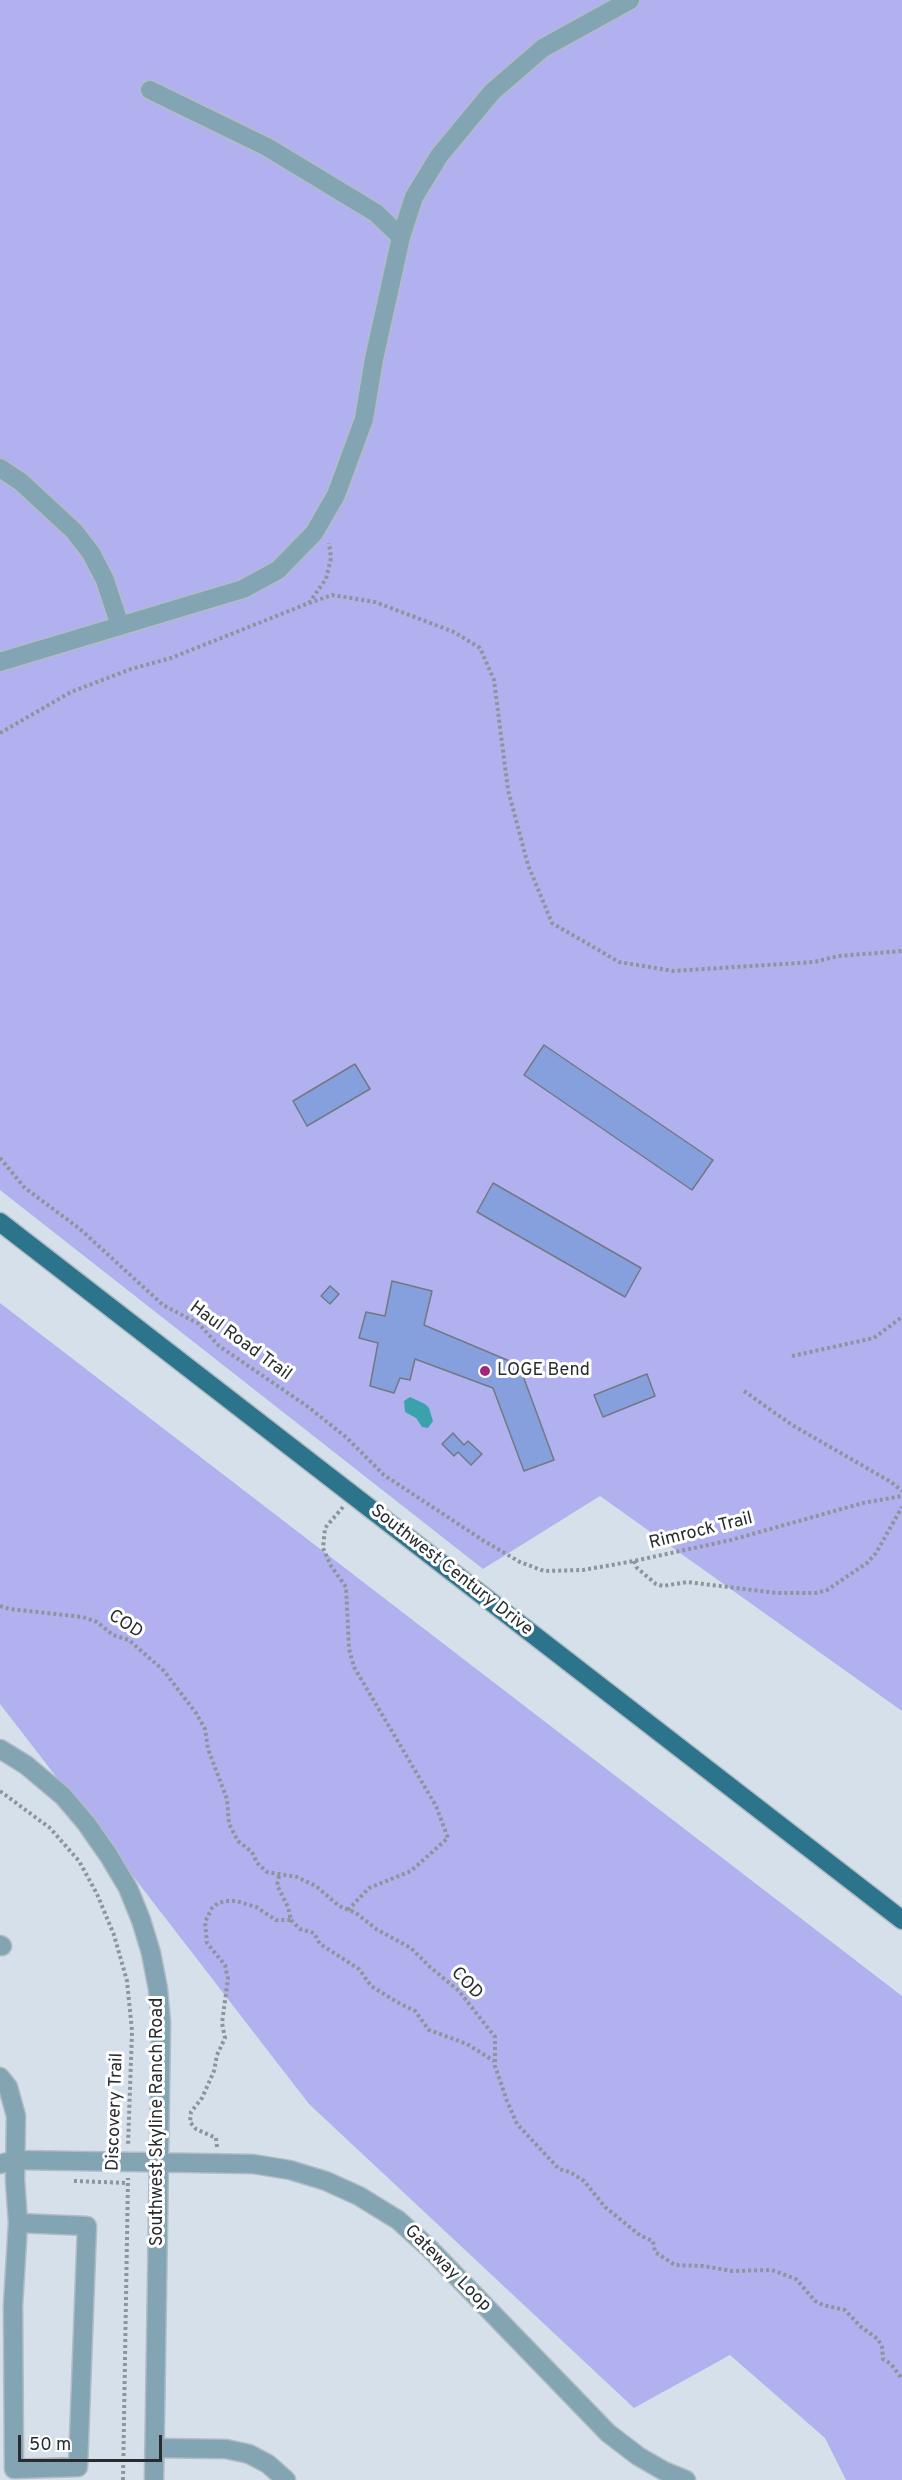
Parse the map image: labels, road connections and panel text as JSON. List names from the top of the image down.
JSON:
{
  "streets": {
    "main road": ["Southwest Century Drive"],
    "street": ["Southwest Skyline Ranch Road", "Gateway Loop"],
    "path": [
      "Haul Road Trail",
      "Rimrock Trail",
      "COD",
      "Discovery Trail"
    ]
  },
  "crossings": [
    ["Haul Road Trail", "Rimrock Trail"],
    ["Discovery Trail", "Gateway Loop"],
    ["Southwest Skyline Ranch Road", "Gateway Loop"]
  ],
  "places": ["LOGE Bend"],
  "scale_bar": "50 m"
}
